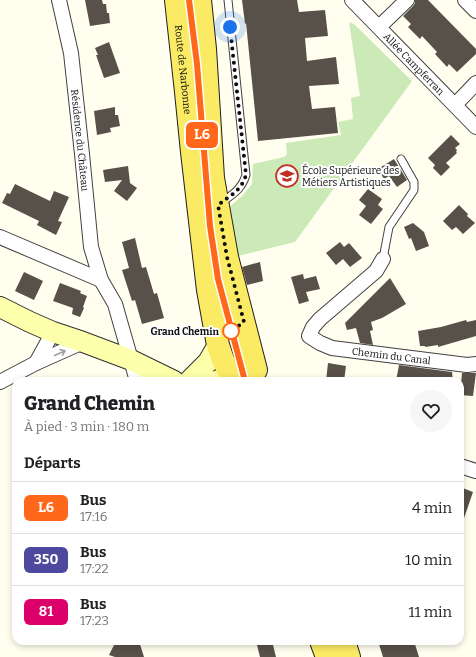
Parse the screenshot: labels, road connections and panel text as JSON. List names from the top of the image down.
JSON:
{
  "streets": {
    "main road": ["Route de Narbonne"],
    "street": ["Allée Campferran", "Résidence du Château", "Chemin du Canal"]
  },
  "places": {
    "school or university": ["École Supérieure des Métiers Artistiques"],
    "other": ["Grand Chemin"]
  },
  "lines": ["bus line L6"],
  "page": {
    "on_map": "L6",
    "heading": [
      ["Grand Chemin", "À pied · 3 min · 180 m"],
      "Départs"
    ],
    "list": [
      {
        "mark": "L6",
        "name": "Bus",
        "note": "17:16",
        "value": "4 min"
      },
      {
        "mark": "350",
        "name": "Bus",
        "note": "17:22",
        "value": "10 min"
      },
      {
        "mark": "81",
        "name": "Bus",
        "note": "17:23",
        "value": "11 min"
      }
    ]
  }
}
